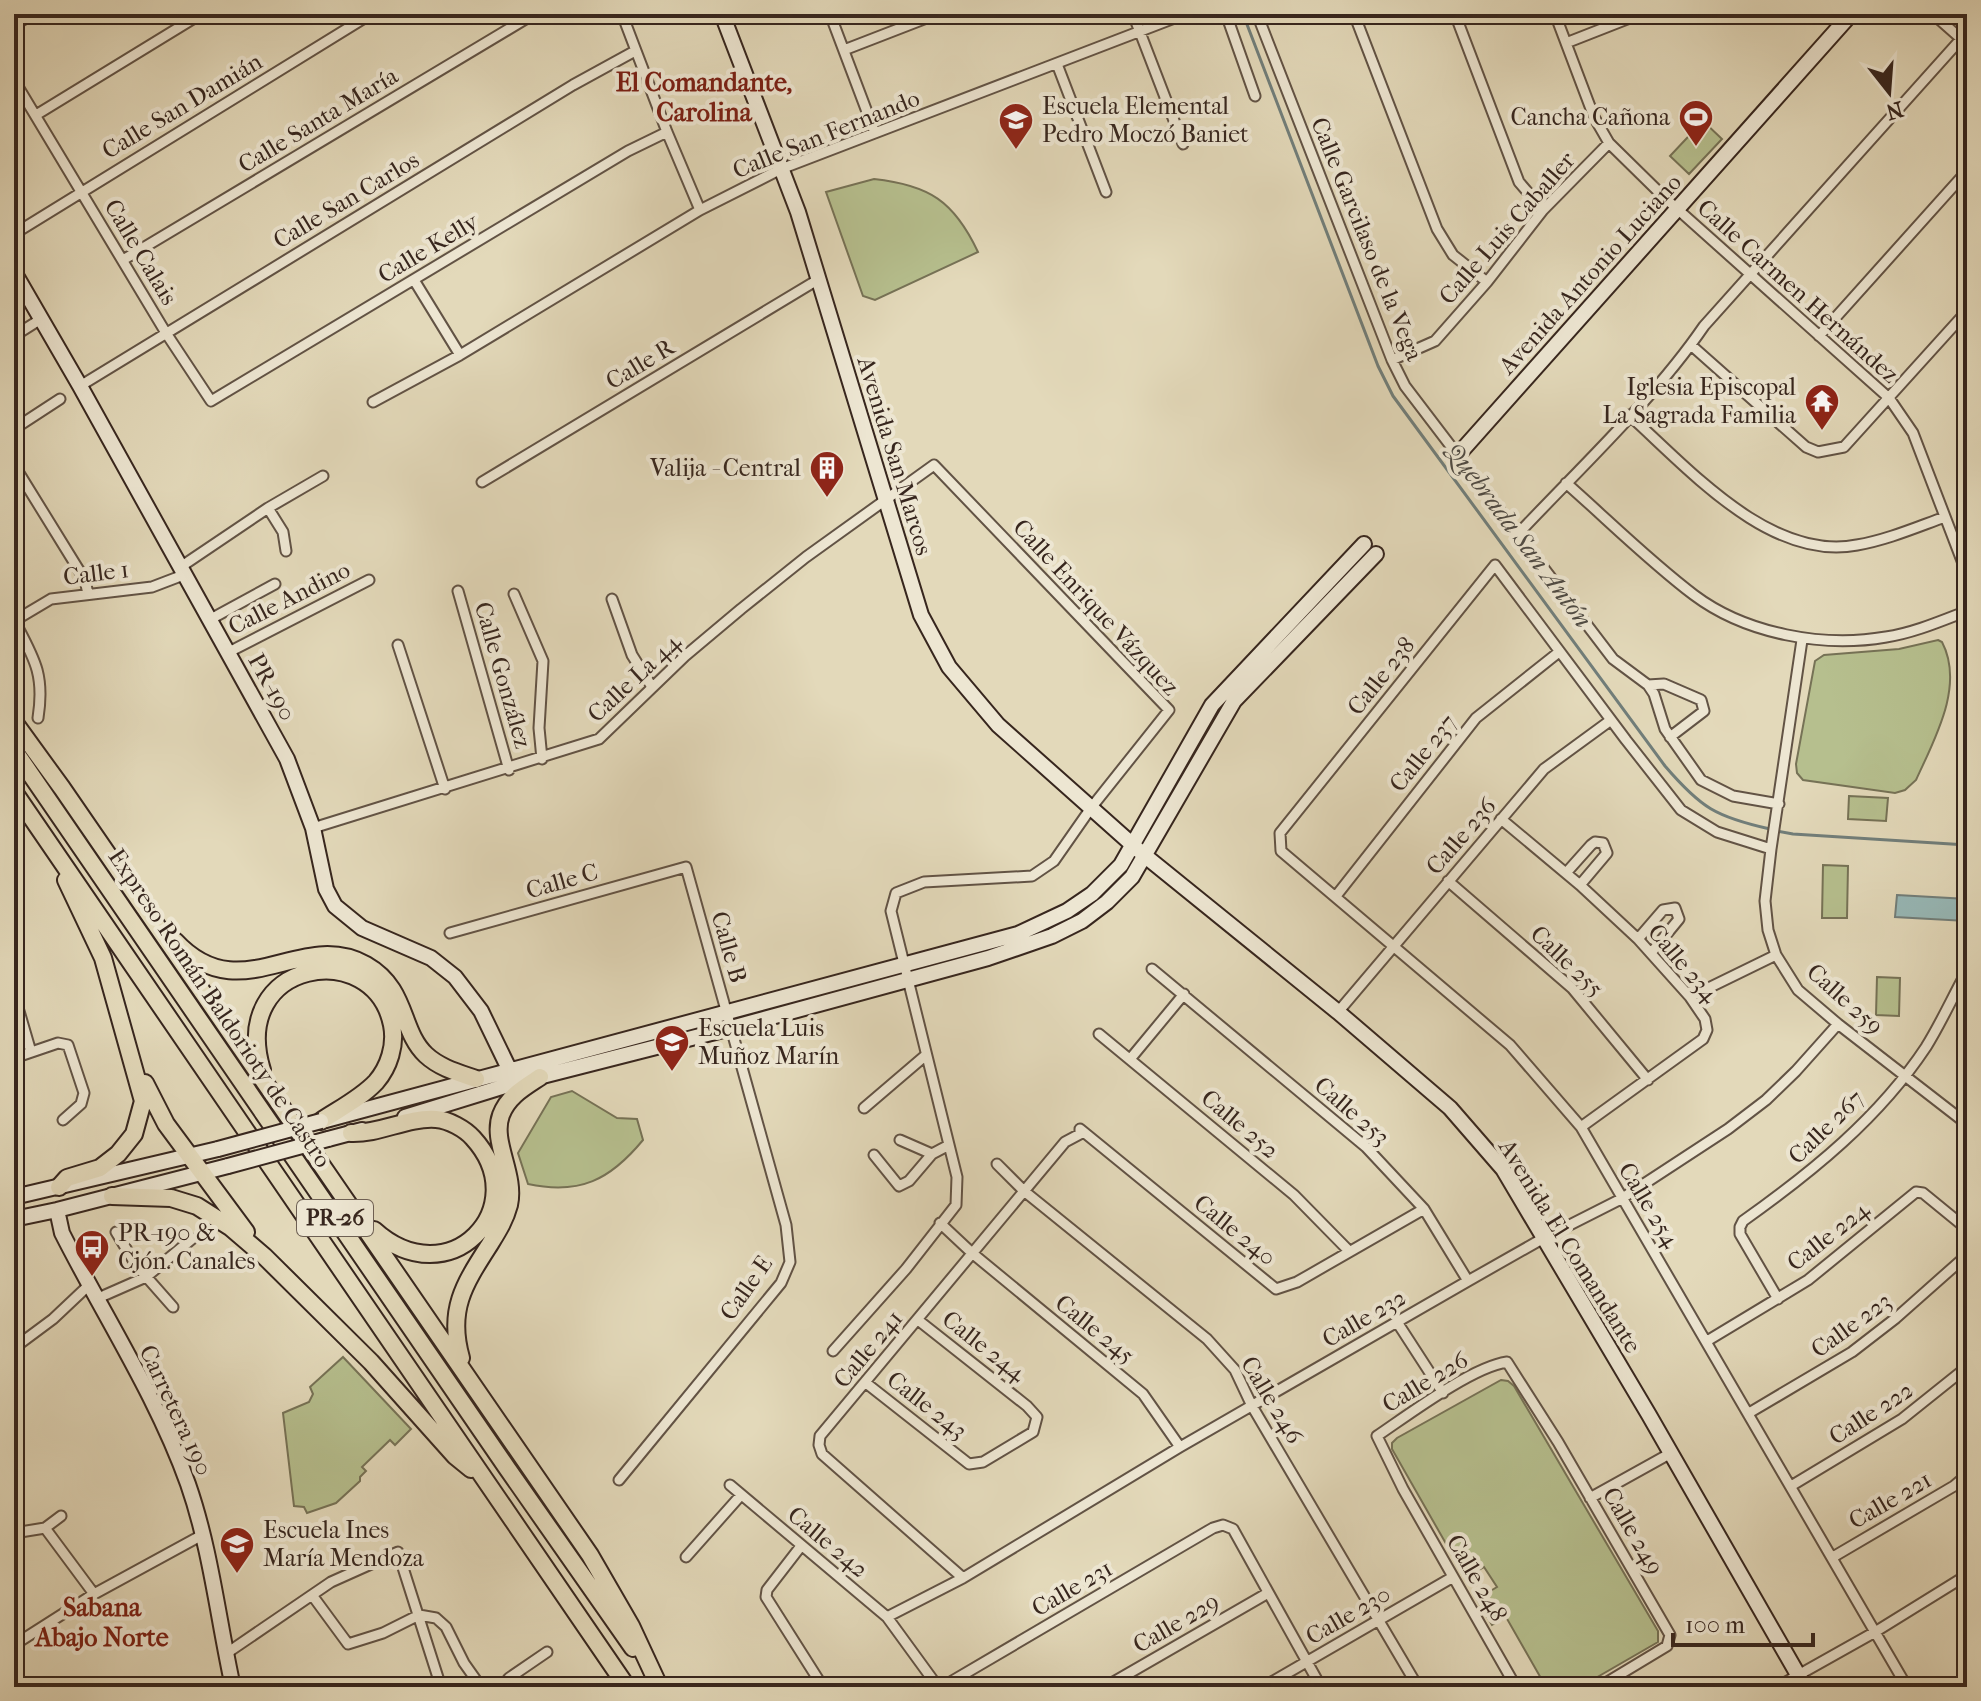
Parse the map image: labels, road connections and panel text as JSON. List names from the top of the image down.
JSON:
{
  "streets": {
    "highway": ["Expreso Román Baldorioty de Castro", "PR-26"],
    "street": [
      "Calle San Damián",
      "Calle Santa María",
      "Calle San Fernando",
      "Calle San Carlos",
      "Calle Luis Caballer",
      "Calle Garcilaso de la Vega",
      "Calle Kelly",
      "Calle Calais",
      "Avenida Antonio Luciano",
      "Calle Carmen Hernández",
      "Calle R",
      "Avenida San Marcos",
      "Calle 1",
      "Calle Andino",
      "Calle Enrique Vázquez",
      "Calle González",
      "Calle 238",
      "Calle La 44",
      "PR-190",
      "Calle 237",
      "Calle 236",
      "Calle C",
      "Calle B",
      "Calle 255",
      "Calle 234",
      "Calle 259",
      "Calle 253",
      "Calle 252",
      "Calle 267",
      "Calle 254",
      "Calle 240",
      "Calle 224",
      "Avenida El Comandante",
      "Calle E",
      "Calle 232",
      "Calle 223",
      "Calle 245",
      "Calle 244",
      "Calle 241",
      "Calle 226",
      "Calle 246",
      "Calle 243",
      "Carretera 190",
      "Calle 222",
      "Calle 221",
      "Calle 249",
      "Calle 242",
      "Calle 248",
      "Calle 231",
      "Calle 230",
      "Calle 229"
    ]
  },
  "crossings": [
    ["Calle San Damián", "Calle Calais"],
    ["Calle Santa María", "Calle Calais"],
    ["Calle San Fernando", "Avenida San Marcos"],
    ["Calle San Carlos", "Calle Calais"],
    ["Calle San Carlos", "PR-190"],
    ["Calle Luis Caballer", "Calle Garcilaso de la Vega"],
    ["Calle Luis Caballer", "Calle Carmen Hernández"],
    ["Calle Garcilaso de la Vega", "Avenida Antonio Luciano"],
    ["Calle Kelly", "Calle Calais"],
    ["Avenida Antonio Luciano", "Calle Carmen Hernández"],
    ["Calle R", "Avenida San Marcos"],
    ["Avenida San Marcos", "Calle Enrique Vázquez"],
    ["Avenida San Marcos", "Calle La 44"],
    ["Avenida San Marcos", "Avenida El Comandante"],
    ["Calle 1", "PR-190"],
    ["Calle Andino", "PR-190"],
    ["Calle Enrique Vázquez", "Calle La 44"],
    ["Calle González", "Calle La 44"],
    ["Calle 238", "Calle 237"],
    ["Calle 238", "Calle 254"],
    ["Calle La 44", "PR-190"],
    ["Calle 237", "Calle 254"],
    ["Calle 236", "Calle 255"],
    ["Calle 236", "Calle 234"],
    ["Calle 236", "Calle 254"],
    ["Calle 236", "Avenida El Comandante"],
    ["Calle C", "Calle B"],
    ["Calle B", "Calle E"],
    ["Calle 255", "Calle 234"],
    ["Calle 234", "Calle 254"],
    ["Calle 259", "Calle 267"],
    ["Calle 259", "Calle 232"],
    ["Calle 253", "Calle 240"],
    ["Calle 253", "Calle 232"],
    ["Calle 252", "Calle 240"],
    ["Calle 267", "Calle 224"],
    ["Calle 254", "Calle 224"],
    ["Calle 254", "Calle 232"],
    ["Calle 254", "Calle 223"],
    ["Calle 254", "Calle 222"],
    ["Calle 254", "Calle 221"],
    ["Calle 240", "Calle 241"],
    ["Avenida El Comandante", "Calle 232"],
    ["Calle 232", "Calle 245"],
    ["Calle 232", "Calle 241"],
    ["Calle 232", "Calle 246"],
    ["Calle 232", "Calle 242"],
    ["Calle 245", "Calle 241"],
    ["Calle 244", "Calle 241"],
    ["Calle 244", "Calle 243"],
    ["Calle 241", "Calle 246"],
    ["Calle 241", "Calle 243"],
    ["Calle 226", "Calle 249"],
    ["Calle 226", "Calle 248"],
    ["Calle 246", "Calle 230"],
    ["Calle 242", "Calle 231"],
    ["Calle 248", "Calle 230"],
    ["Calle 231", "Calle 229"]
  ],
  "districts": ["El Comandante, Carolina", "Sabana Abajo Norte"],
  "water": ["Quebrada San Antón"],
  "places": {
    "sports": ["Cancha Cañona"],
    "school or university": ["Escuela Elemental Pedro Moczó Baniet", "Escuela Luis Muñoz Marín", "Escuela Ines María Mendoza"],
    "temple": ["Iglesia Episcopal La Sagrada Familia"],
    "building": ["Valija - Central"],
    "bus stop": ["PR-190 & Cjón. Canales"]
  },
  "scale_bar": "100 m",
  "north": "bottom"
}
